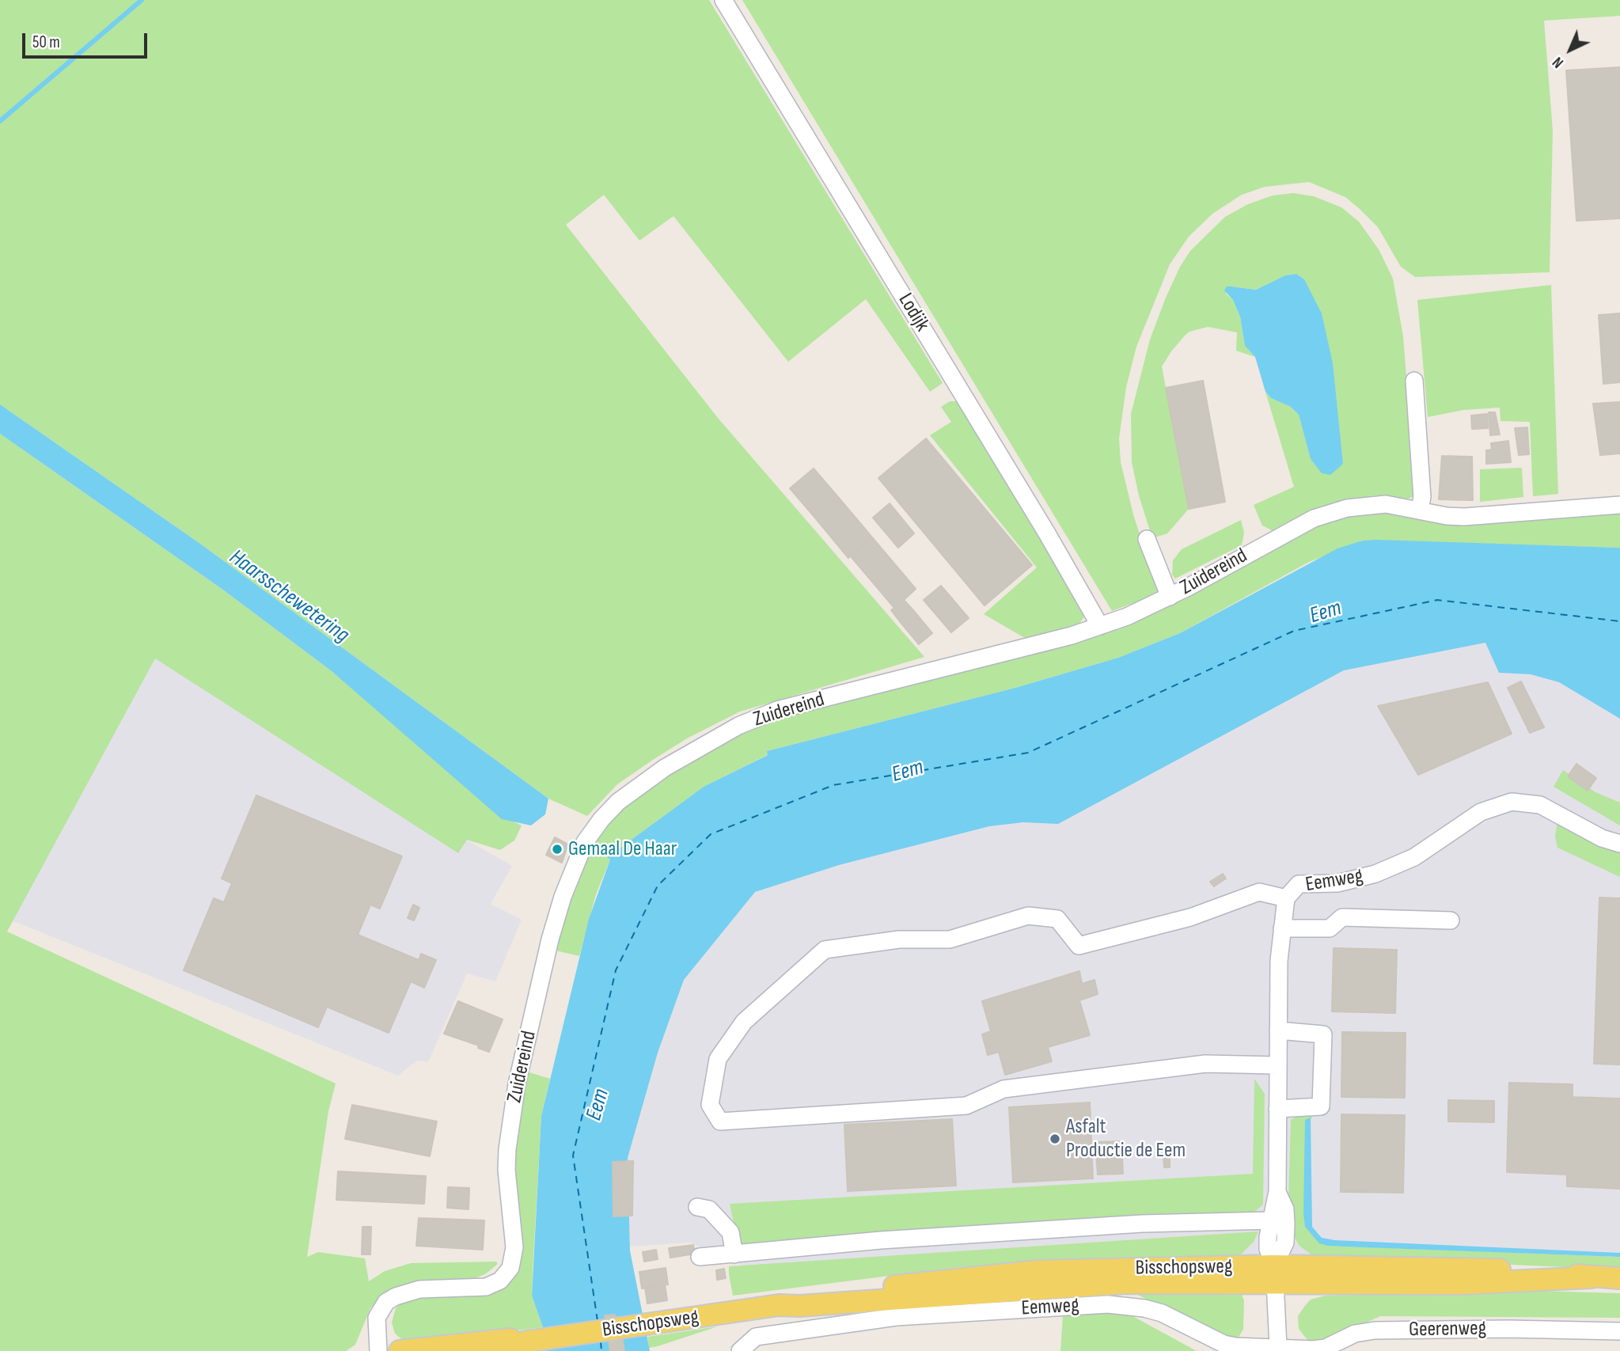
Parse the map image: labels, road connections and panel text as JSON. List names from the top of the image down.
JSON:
{
  "streets": {
    "main road": ["Bisschopsweg"],
    "street": [
      "Lodijk",
      "Zuidereind",
      "Eemweg",
      "Geerenweg"
    ]
  },
  "crossings": [
    ["Lodijk", "Zuidereind"],
    ["Eemweg", "Bisschopsweg"],
    ["Eemweg", "Geerenweg"]
  ],
  "water": ["Haarsschewetering", "Eem"],
  "places": ["Gemaal De Haar", "Asfalt Productie de Eem"],
  "scale_bar": "50 m",
  "north": "bottom left"
}
